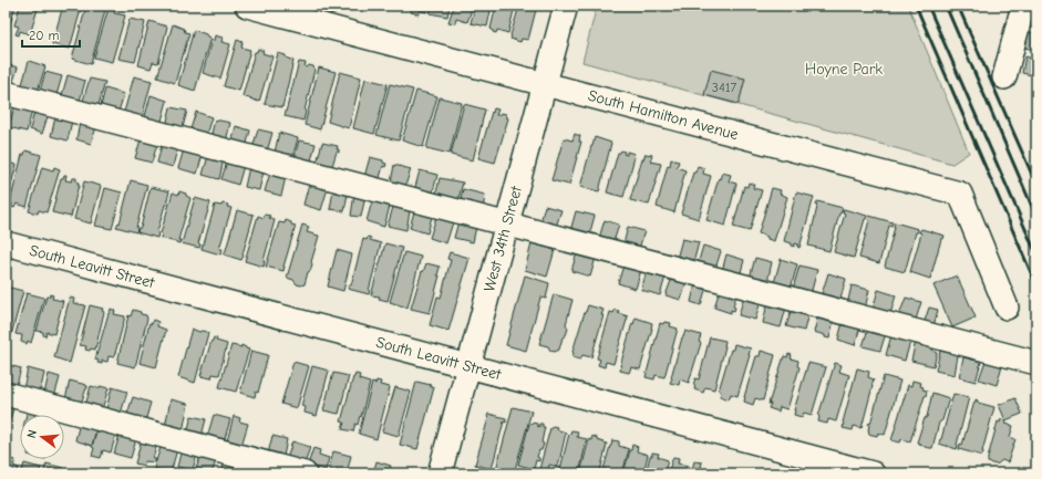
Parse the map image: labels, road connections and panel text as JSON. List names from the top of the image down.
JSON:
{
  "streets": {
    "street": ["South Hamilton Avenue", "West 34th Street", "South Leavitt Street"]
  },
  "crossings": [
    ["South Hamilton Avenue", "West 34th Street"],
    ["West 34th Street", "South Leavitt Street"]
  ],
  "parks": ["Hoyne Park"],
  "house_numbers": ["3417"],
  "scale_bar": "20 m",
  "north": "left"
}
